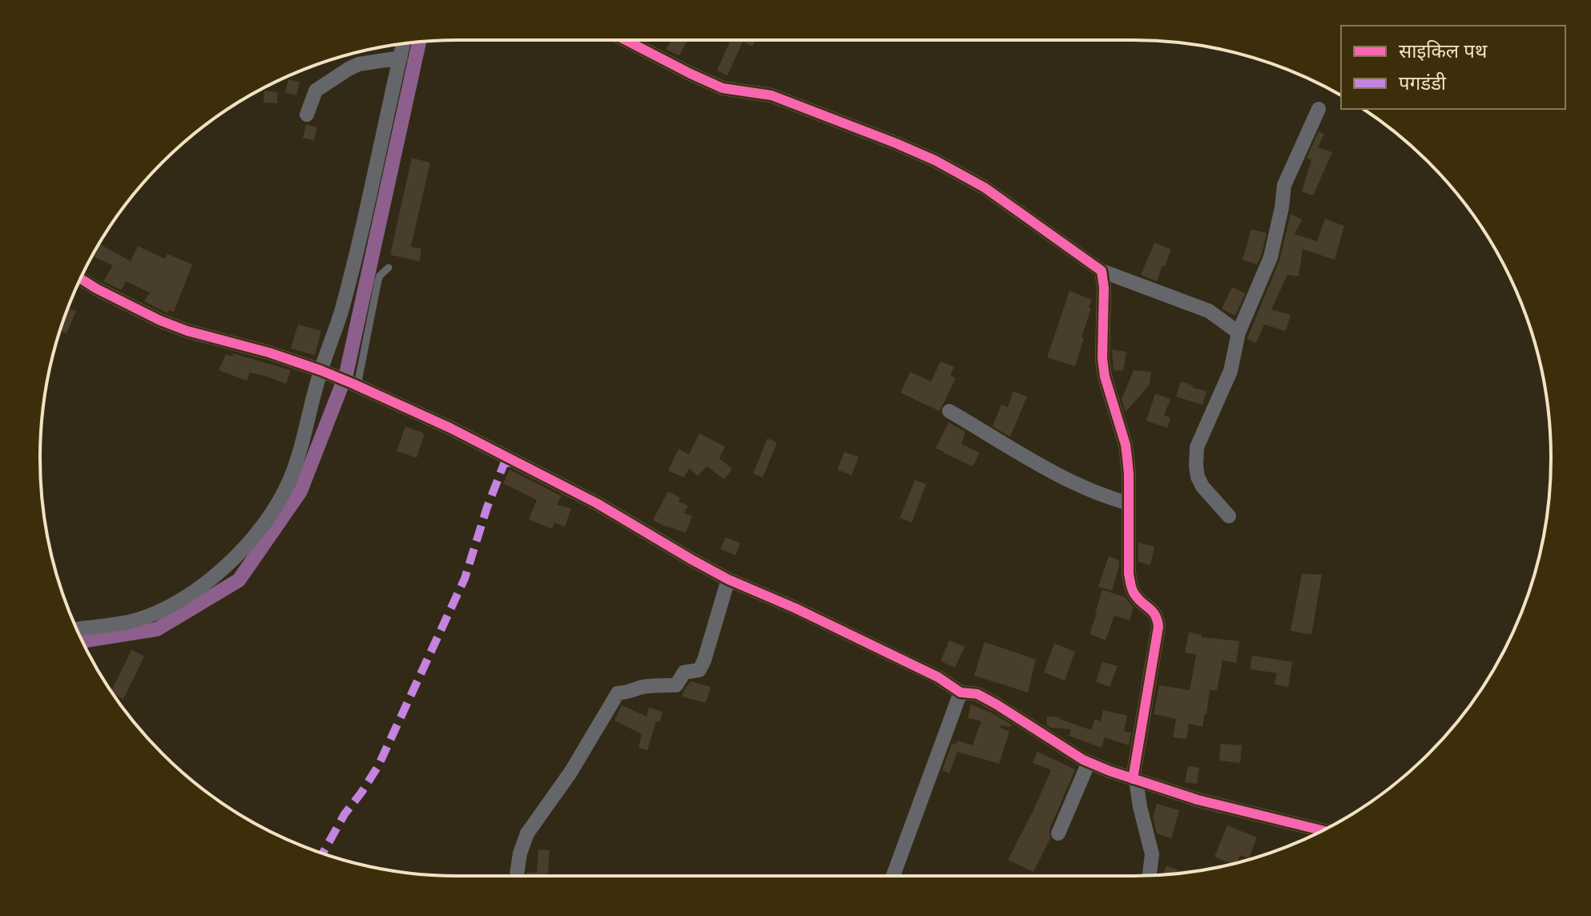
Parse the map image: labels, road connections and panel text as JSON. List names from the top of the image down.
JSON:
{
  "legend": ["साइकिल पथ", "पगडंडी"]
}
